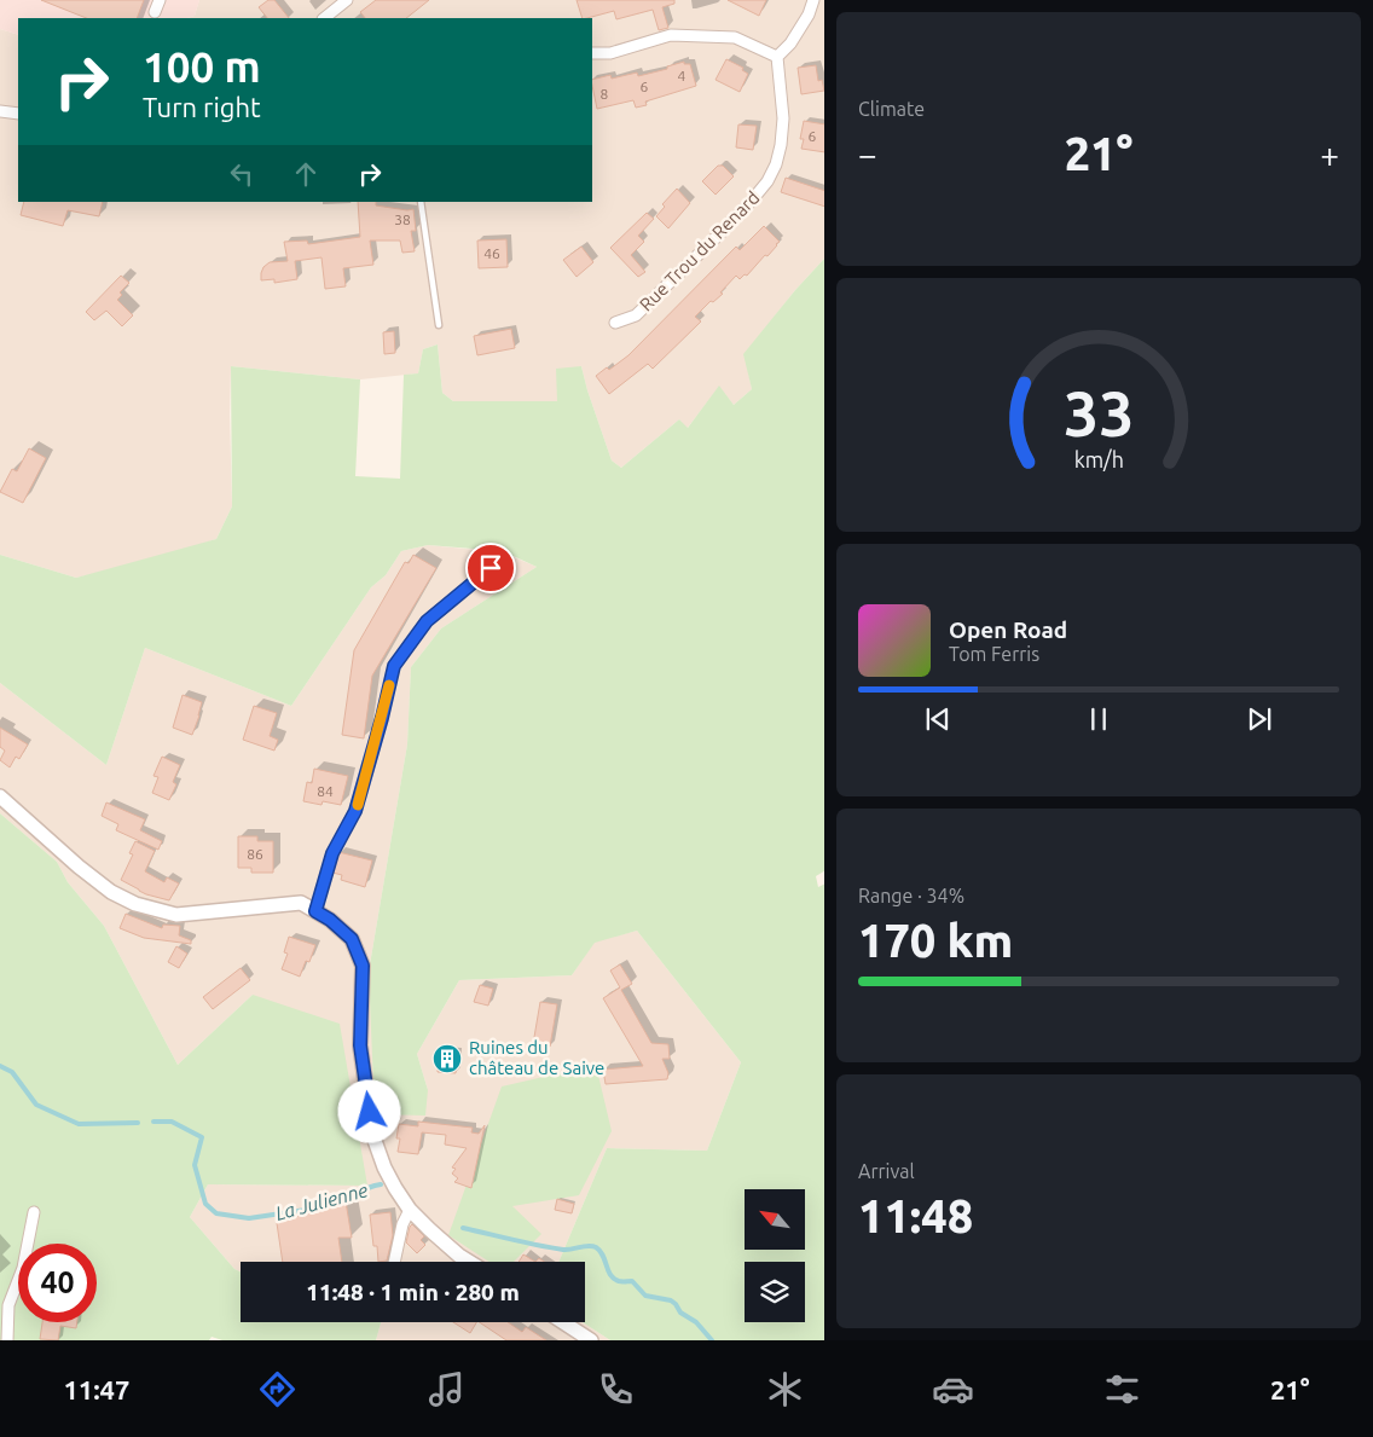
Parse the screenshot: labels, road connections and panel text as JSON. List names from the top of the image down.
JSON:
{
  "streets": {
    "street": ["Rue Trou du Renard"]
  },
  "water": ["La Julienne"],
  "places": {
    "building": ["Ruines du château de Saive"]
  },
  "house_numbers": [
    "4",
    "6",
    "8",
    "6",
    "38",
    "46",
    "84",
    "86"
  ],
  "north": "top left",
  "page": {
    "tile": [
      "Climate",
      ["Range · 34%", "170 km"],
      ["Arrival", "11:48"]
    ],
    "turn": ["100 m", "Turn right"],
    "heat": ["−", "21°", "+"],
    "song": ["Open Road", "Tom Ferris"],
    "limit": "40",
    "trip": "11:48 · 1 min · 280 m",
    "tabs": ["11:47", "21°"],
    "gauge": ["33", "km/h"]
  }
}
